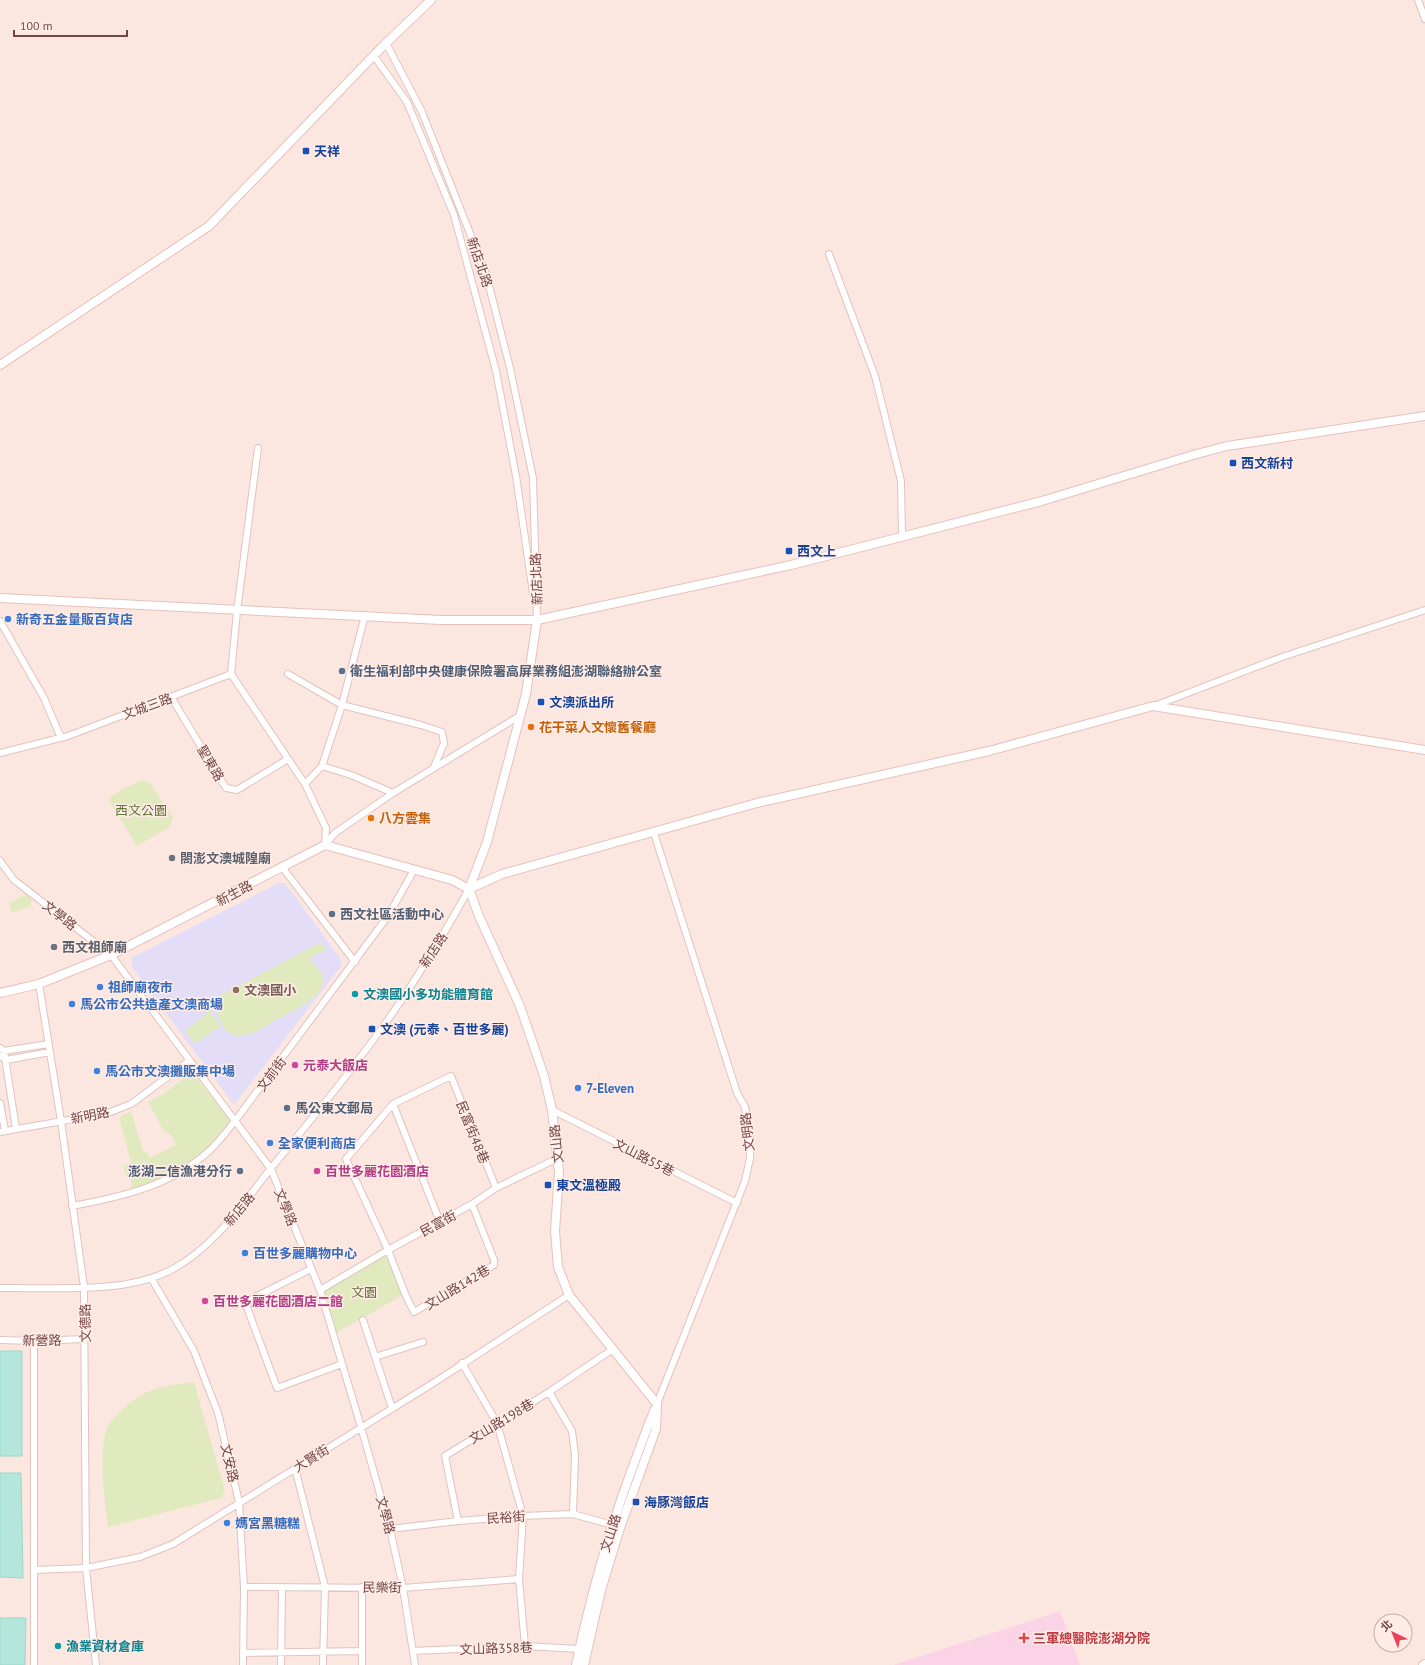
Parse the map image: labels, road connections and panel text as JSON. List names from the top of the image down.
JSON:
{
  "streets": {
    "main road": ["新生路", "新店路", "文山路"],
    "street": [
      "新店北路",
      "文城三路",
      "聖東路",
      "文學路",
      "文前街",
      "新明路",
      "民富街48巷",
      "文明路",
      "文山路55巷",
      "民富街",
      "文山路142巷",
      "文德路",
      "新營路",
      "文山路198巷",
      "大賢街",
      "文安路",
      "民裕街",
      "民樂街",
      "文山路358巷"
    ]
  },
  "crossings": [
    ["新店北路", "新店路"],
    ["文城三路", "聖東路"],
    ["新生路", "文學路"],
    ["新生路", "文德路"],
    ["文學路", "新店路"],
    ["文學路", "文前街"],
    ["文學路", "新明路"],
    ["文學路", "民富街"],
    ["文學路", "大賢街"],
    ["文學路", "民裕街"],
    ["文學路", "民樂街"],
    ["文學路", "文山路358巷"],
    ["新店路", "文山路"],
    ["新店路", "文德路"],
    ["新店路", "文安路"],
    ["文前街", "文德路"],
    ["新明路", "文德路"],
    ["民富街48巷", "民富街"],
    ["文明路", "文山路"],
    ["文明路", "文山路55巷"],
    ["文山路", "文山路55巷"],
    ["文山路", "民富街"],
    ["文山路", "文山路198巷"],
    ["文山路", "大賢街"],
    ["文山路", "民裕街"],
    ["文山路", "文山路358巷"],
    ["民富街", "文山路142巷"],
    ["文德路", "新營路"],
    ["文德路", "大賢街"],
    ["文山路198巷", "民裕街"],
    ["大賢街", "文安路"],
    ["文安路", "民樂街"]
  ],
  "parks": ["西文公園", "文園"],
  "places": {
    "transit": [
      "天祥",
      "西文新村",
      "西文上",
      "文澳派出所",
      "文澳 (元泰、百世多麗)",
      "東文溫極殿",
      "海豚灣飯店"
    ],
    "other": [
      "新奇五金量販百貨店",
      "衛生福利部中央健康保險署高屏業務組澎湖聯絡辦公室",
      "花干菜人文懷舊餐廳",
      "八方雲集",
      "閤澎文澳城隍廟",
      "西文社區活動中心",
      "西文祖師廟",
      "祖師廟夜市",
      "文澳國小",
      "文澳國小多功能體育館",
      "馬公市公共造產文澳商場",
      "元泰大飯店",
      "馬公市文澳攤販集中場",
      "7-Eleven",
      "馬公東文郵局",
      "全家便利商店",
      "澎湖二信漁港分行",
      "百世多麗花園酒店",
      "百世多麗購物中心",
      "百世多麗花園酒店二館",
      "媽宮黑糖糕",
      "漁業資材倉庫"
    ],
    "health": ["三軍總醫院澎湖分院"]
  },
  "scale_bar": "100 m",
  "north": "top left"
}
